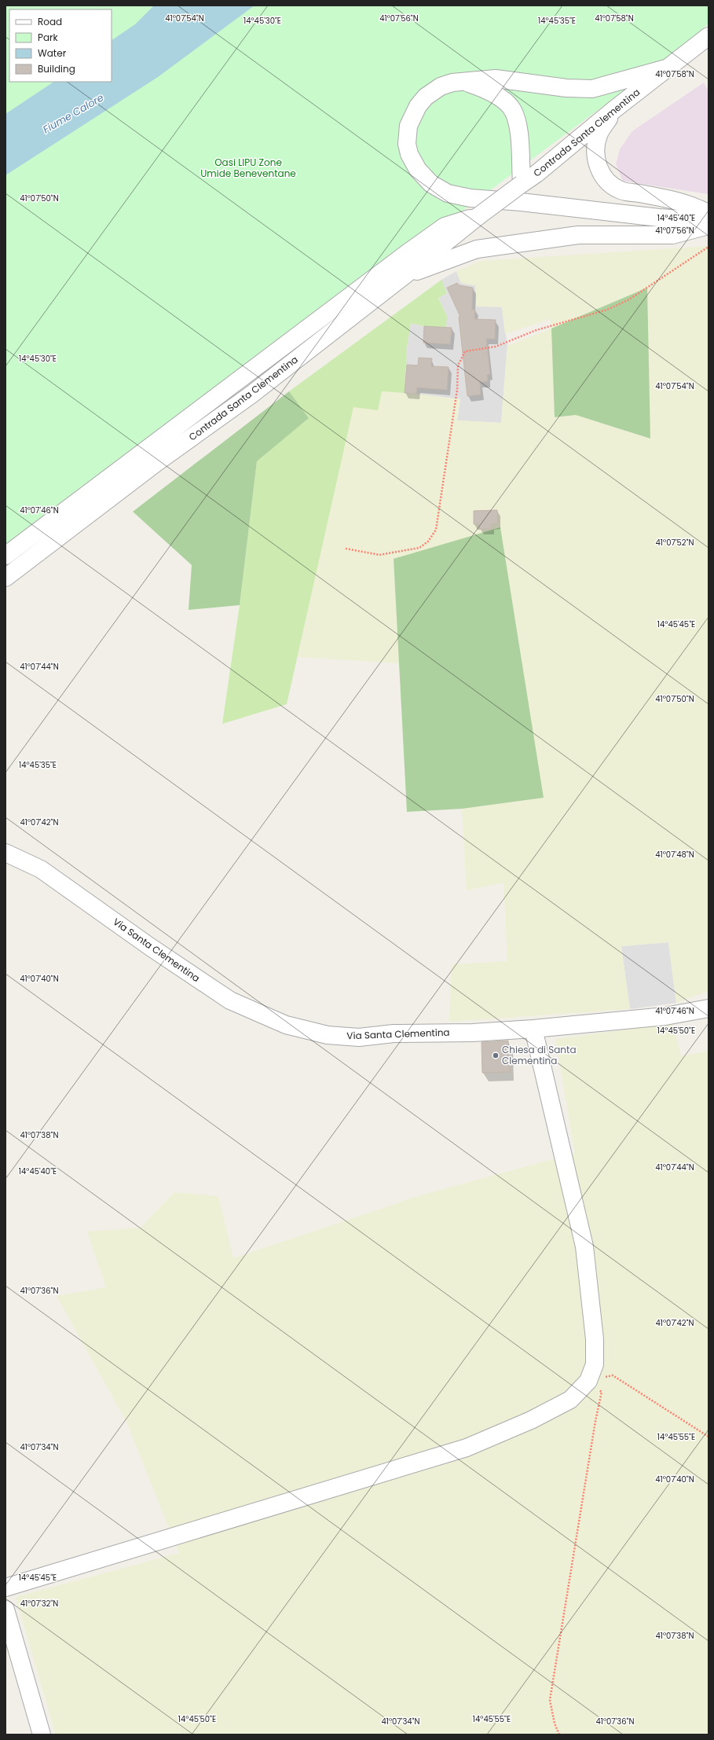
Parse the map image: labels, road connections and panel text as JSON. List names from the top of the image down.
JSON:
{
  "streets": {
    "street": ["Contrada Santa Clementina", "Via Santa Clementina"]
  },
  "water": ["Fiume Calore"],
  "parks": ["Oasi LIPU Zone Umide Beneventane"],
  "places": ["Chiesa di Santa Clementina"],
  "legend": [
    "Road",
    "Park",
    "Water",
    "Building"
  ],
  "coordinates": [
    "41°07'54\"N",
    "41°07'56\"N",
    "41°07'58\"N",
    "14°45'30\"E",
    "14°45'35\"E",
    "41°07'50\"N",
    "14°45'40\"E",
    "41°07'46\"N",
    "41°07'52\"N",
    "14°45'45\"E",
    "41°07'44\"N",
    "41°07'42\"N",
    "41°07'48\"N",
    "41°07'40\"N",
    "14°45'50\"E",
    "41°07'38\"N",
    "41°07'36\"N",
    "14°45'55\"E",
    "41°07'34\"N",
    "41°07'32\"N"
  ]
}
